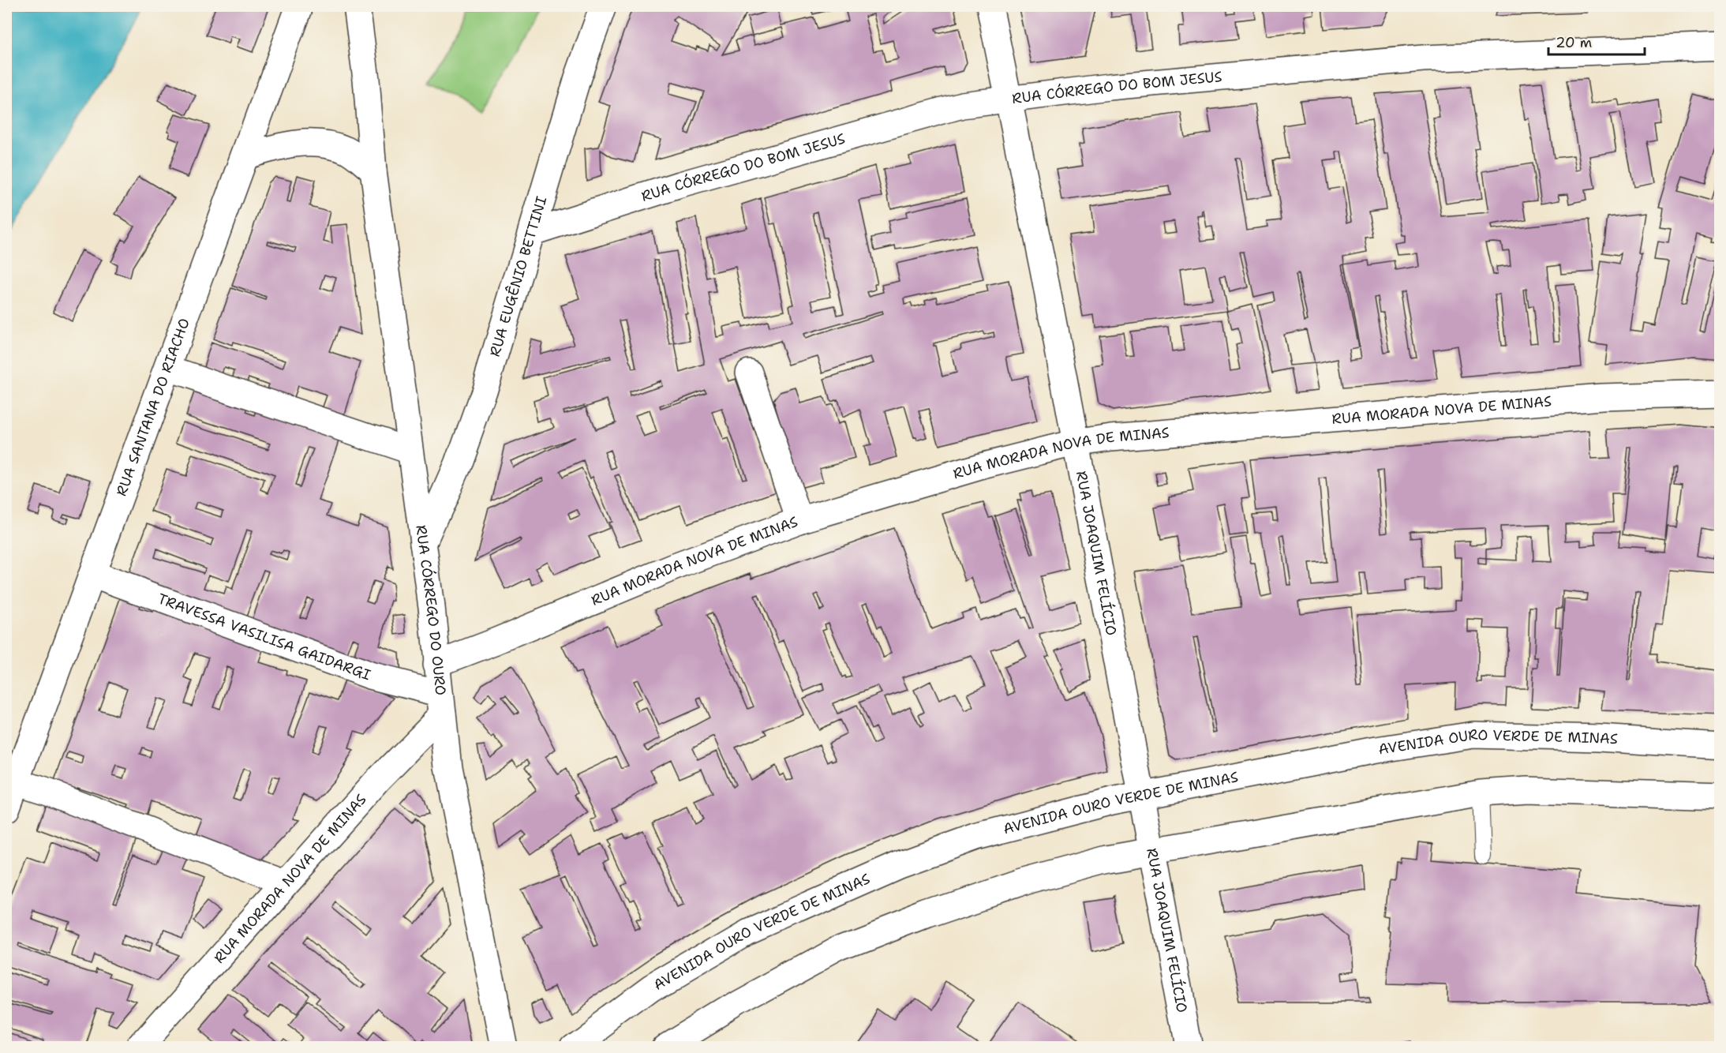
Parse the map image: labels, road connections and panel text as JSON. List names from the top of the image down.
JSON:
{
  "streets": {
    "street": [
      "RUA CÓRREGO DO BOM JESUS",
      "RUA EUGÊNIO BETTINI",
      "RUA SANTANA DO RIACHO",
      "RUA MORADA NOVA DE MINAS",
      "RUA JOAQUIM FELÍCIO",
      "RUA CÓRREGO DO OURO",
      "TRAVESSA VASILISA GAIDARGI",
      "AVENIDA OURO VERDE DE MINAS"
    ]
  },
  "crossings": [
    ["RUA CÓRREGO DO BOM JESUS", "RUA EUGÊNIO BETTINI"],
    ["RUA CÓRREGO DO BOM JESUS", "RUA JOAQUIM FELÍCIO"],
    ["RUA EUGÊNIO BETTINI", "RUA CÓRREGO DO OURO"],
    ["RUA SANTANA DO RIACHO", "TRAVESSA VASILISA GAIDARGI"],
    ["RUA MORADA NOVA DE MINAS", "RUA JOAQUIM FELÍCIO"],
    ["RUA MORADA NOVA DE MINAS", "RUA CÓRREGO DO OURO"],
    ["RUA MORADA NOVA DE MINAS", "TRAVESSA VASILISA GAIDARGI"],
    ["RUA JOAQUIM FELÍCIO", "AVENIDA OURO VERDE DE MINAS"],
    ["RUA CÓRREGO DO OURO", "TRAVESSA VASILISA GAIDARGI"]
  ],
  "scale_bar": "20 m"
}
